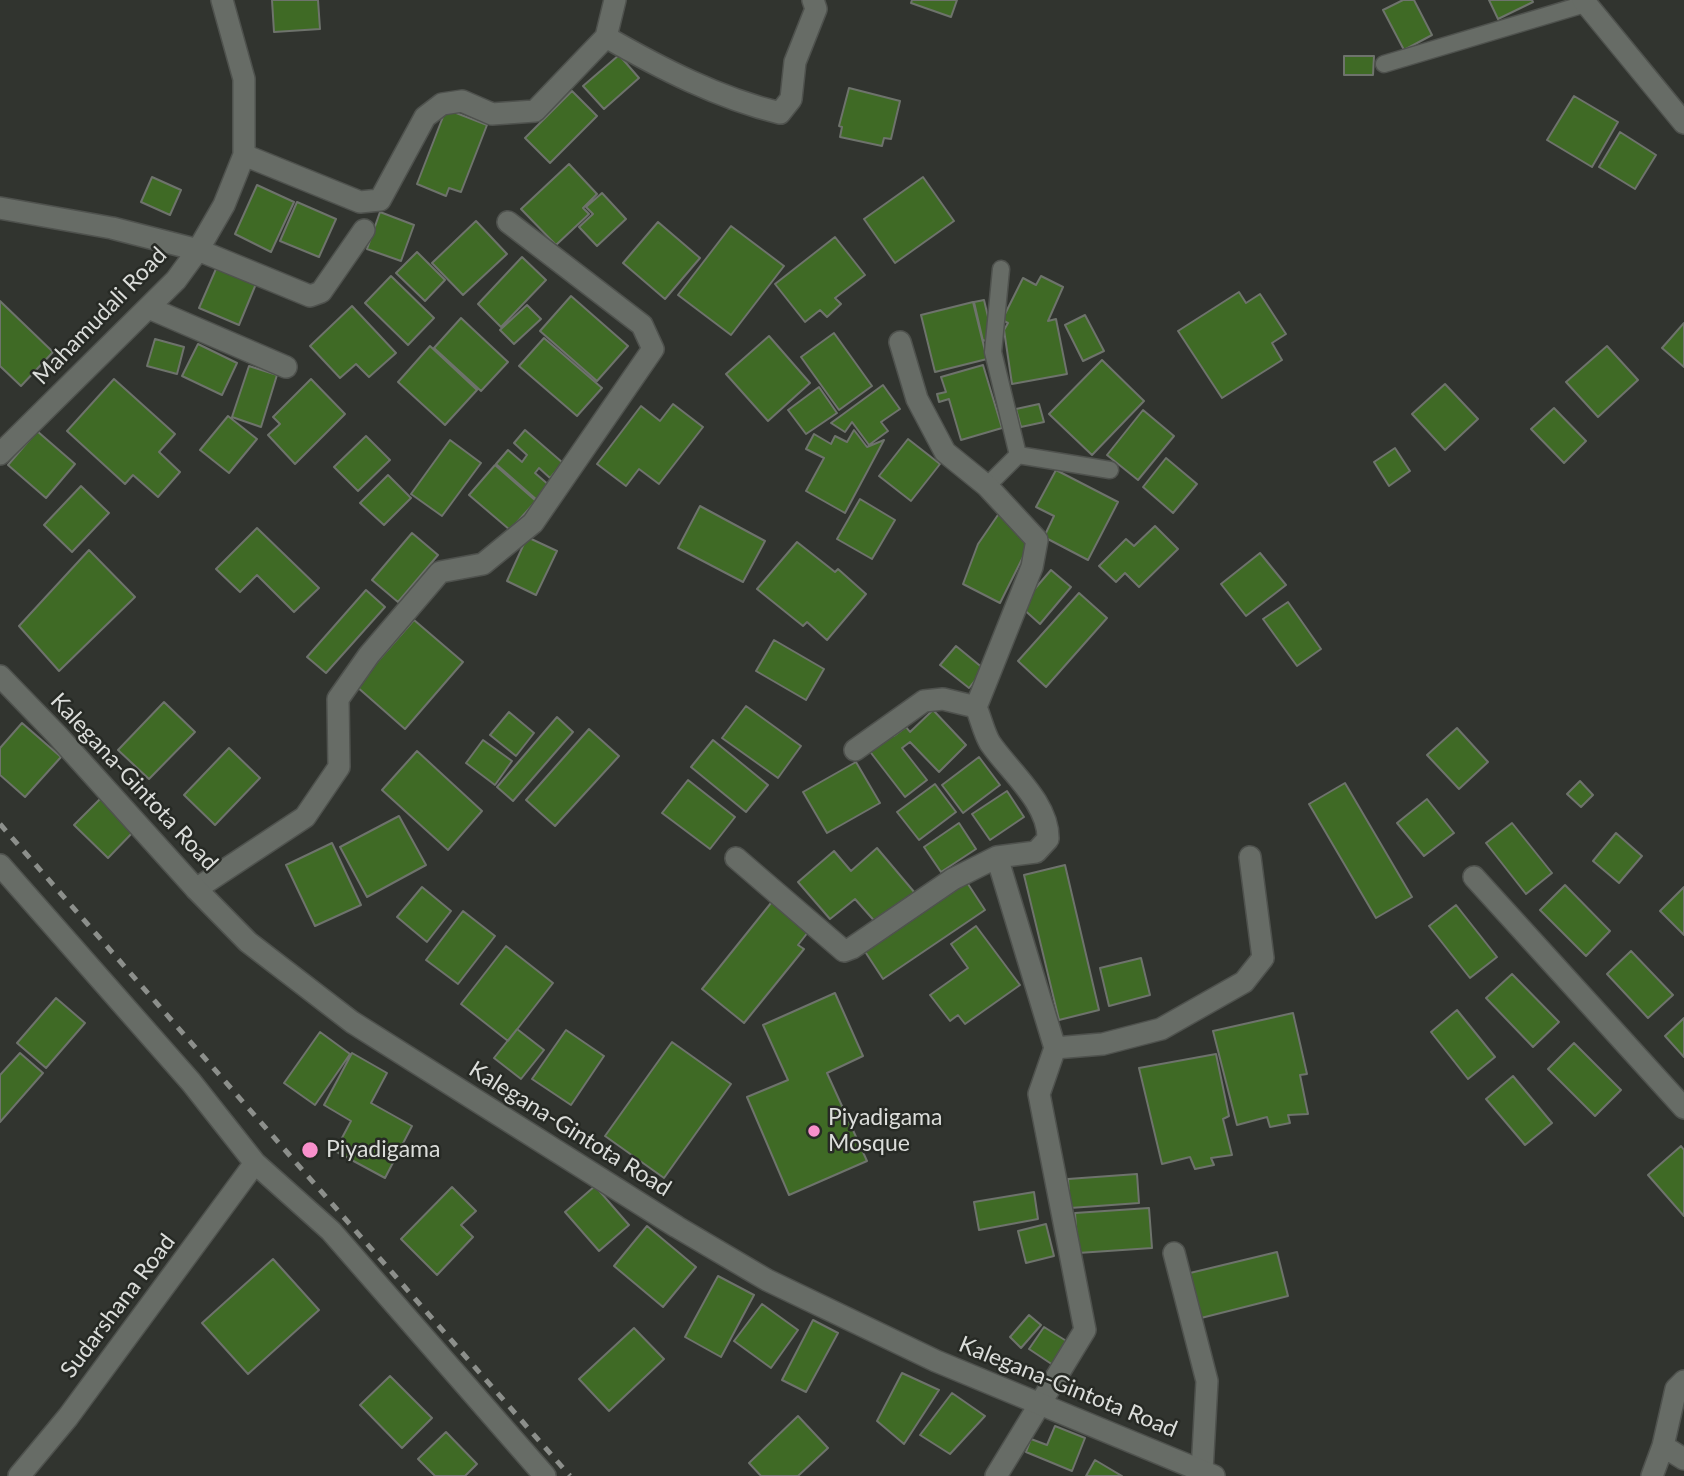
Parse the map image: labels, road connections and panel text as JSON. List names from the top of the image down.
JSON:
{
  "streets": {
    "street": ["Mahamudali Road", "Kalegana-Gintota Road", "Sudarshana Road"]
  },
  "places": ["Piyadigama Mosque", "Piyadigama"]
}
